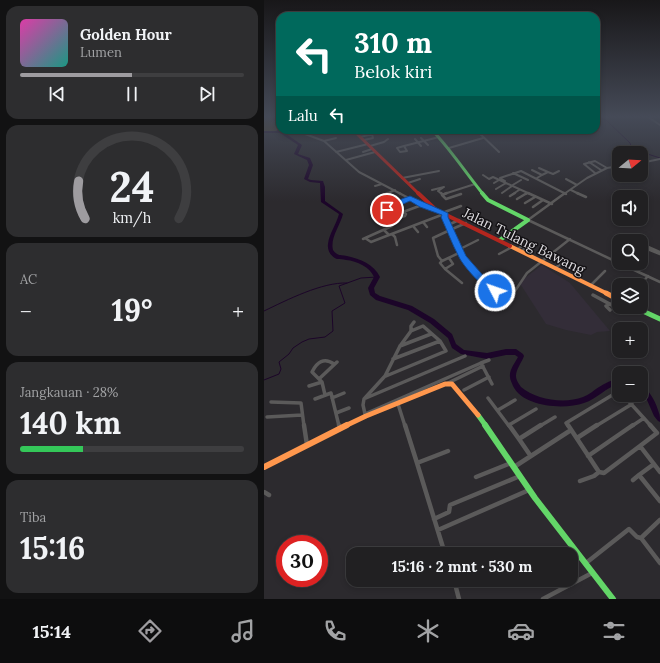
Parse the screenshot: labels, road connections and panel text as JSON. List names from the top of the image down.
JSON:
{
  "streets": {
    "street": ["Jalan Tulang Bawang"]
  },
  "north": "right",
  "page": {
    "turn": ["310 m", "Belok kiri"],
    "song": ["Golden Hour", "Lumen"],
    "then": "Lalu",
    "map_buttons": ["+", "−"],
    "tile": [
      "AC",
      ["Jangkauan · 28%", "140 km"],
      ["Tiba", "15:16"]
    ],
    "heat": ["−", "19°", "+"],
    "limit": "30",
    "trip": "15:16 · 2 mnt · 530 m",
    "tabs": "15:14",
    "gauge": ["24", "km/h"]
  }
}
